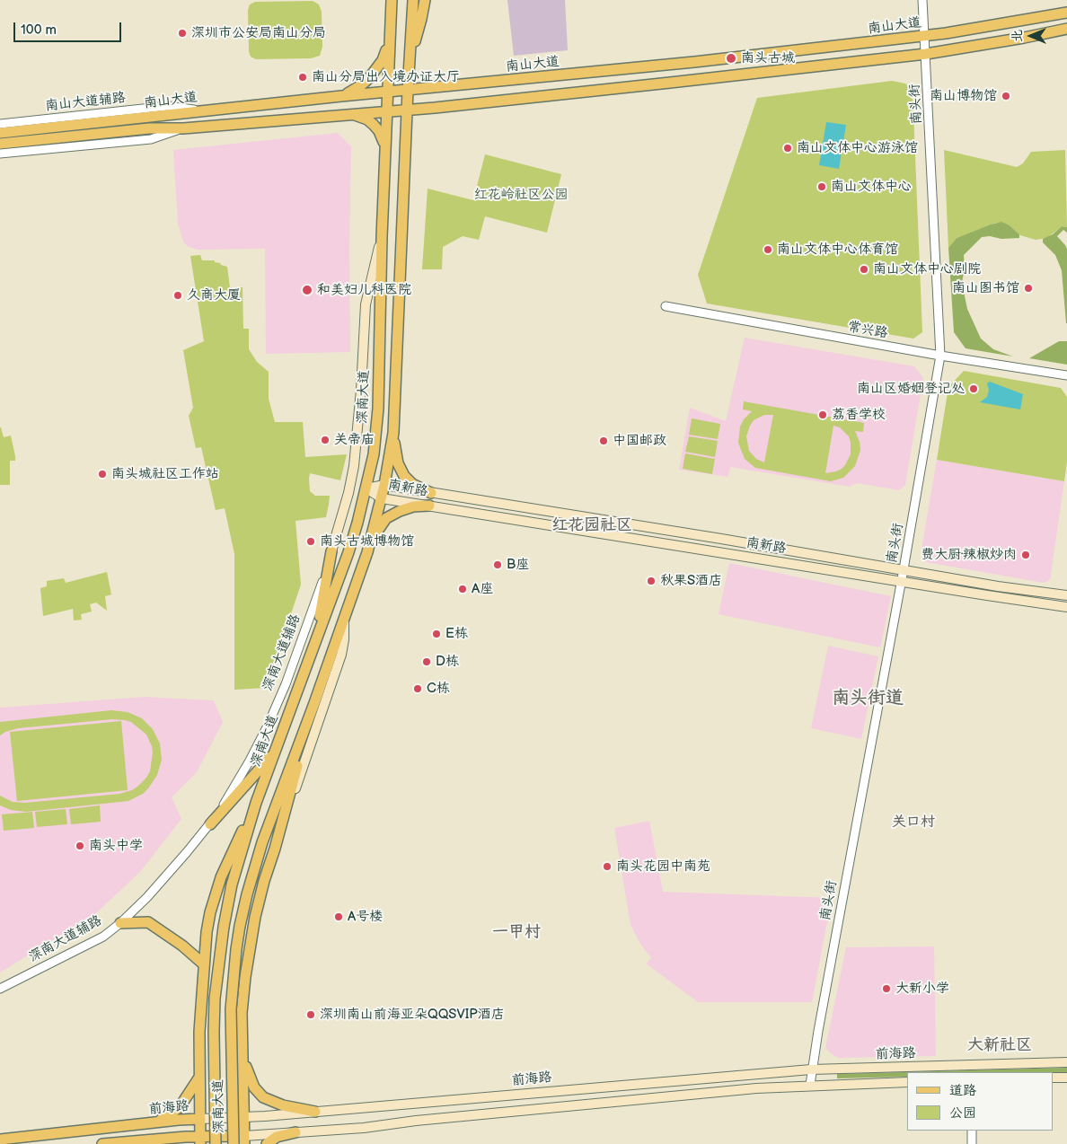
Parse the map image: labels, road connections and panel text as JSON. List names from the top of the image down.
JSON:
{
  "streets": {
    "main road": [
      "南山大道",
      "深南大道",
      "南新路",
      "深南大道辅路",
      "前海路"
    ],
    "street": ["南山大道辅路", "南头街", "常兴路"]
  },
  "crossings": [
    ["南山大道", "南山大道辅路"],
    ["南山大道", "南头街"],
    ["南山大道", "深南大道"],
    ["南头街", "常兴路"],
    ["南头街", "南新路"],
    ["南头街", "前海路"],
    ["深南大道", "南新路"],
    ["深南大道", "深南大道辅路"],
    ["深南大道", "前海路"]
  ],
  "districts": [
    "红花园社区",
    "南头街道",
    "关口村",
    "一甲村",
    "大新社区"
  ],
  "parks": ["红花岭社区公园"],
  "places": [
    "深圳市公安局南山分局",
    "南头古城",
    "南山分局出入境办证大厅",
    "南山博物馆",
    "南山文体中心游泳馆",
    "南山文体中心",
    "南山文体中心体育馆",
    "南山文体中心剧院",
    "南山图书馆",
    "和美妇儿科医院",
    "久商大厦",
    "南山区婚姻登记处",
    "荔香学校",
    "关帝庙",
    "中国邮政",
    "南头城社区工作站",
    "南头古城博物馆",
    "费大厨·辣椒炒肉",
    "B座",
    "秋果S酒店",
    "A座",
    "E栋",
    "D栋",
    "C栋",
    "南头中学",
    "南头花园中南苑",
    "A号楼",
    "大新小学",
    "深圳南山前海亚朵QQSVIP酒店"
  ],
  "legend": ["道路", "公园"],
  "scale_bar": "100 m",
  "north": "left"
}
